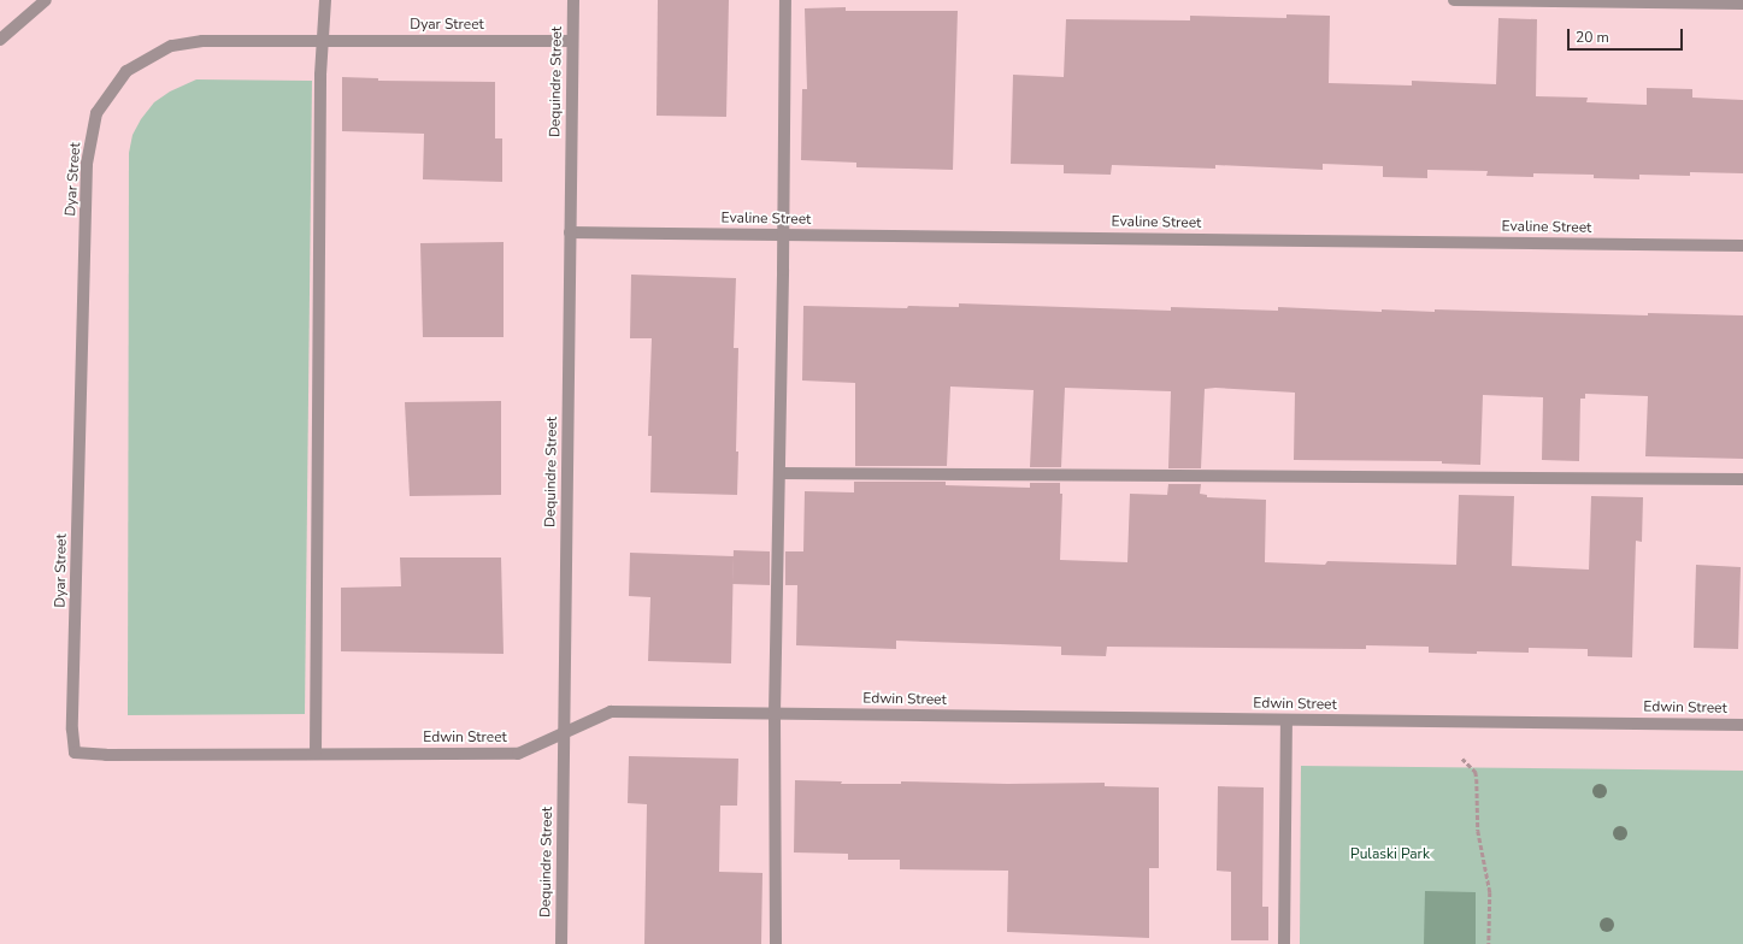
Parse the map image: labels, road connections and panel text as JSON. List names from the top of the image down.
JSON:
{
  "streets": {
    "street": [
      "Dyar Street",
      "Dequindre Street",
      "Evaline Street",
      "Edwin Street"
    ]
  },
  "crossings": [
    ["Dyar Street", "Dequindre Street"],
    ["Dyar Street", "Edwin Street"],
    ["Dequindre Street", "Evaline Street"],
    ["Dequindre Street", "Edwin Street"]
  ],
  "parks": ["Pulaski Park"],
  "scale_bar": "20 m"
}
